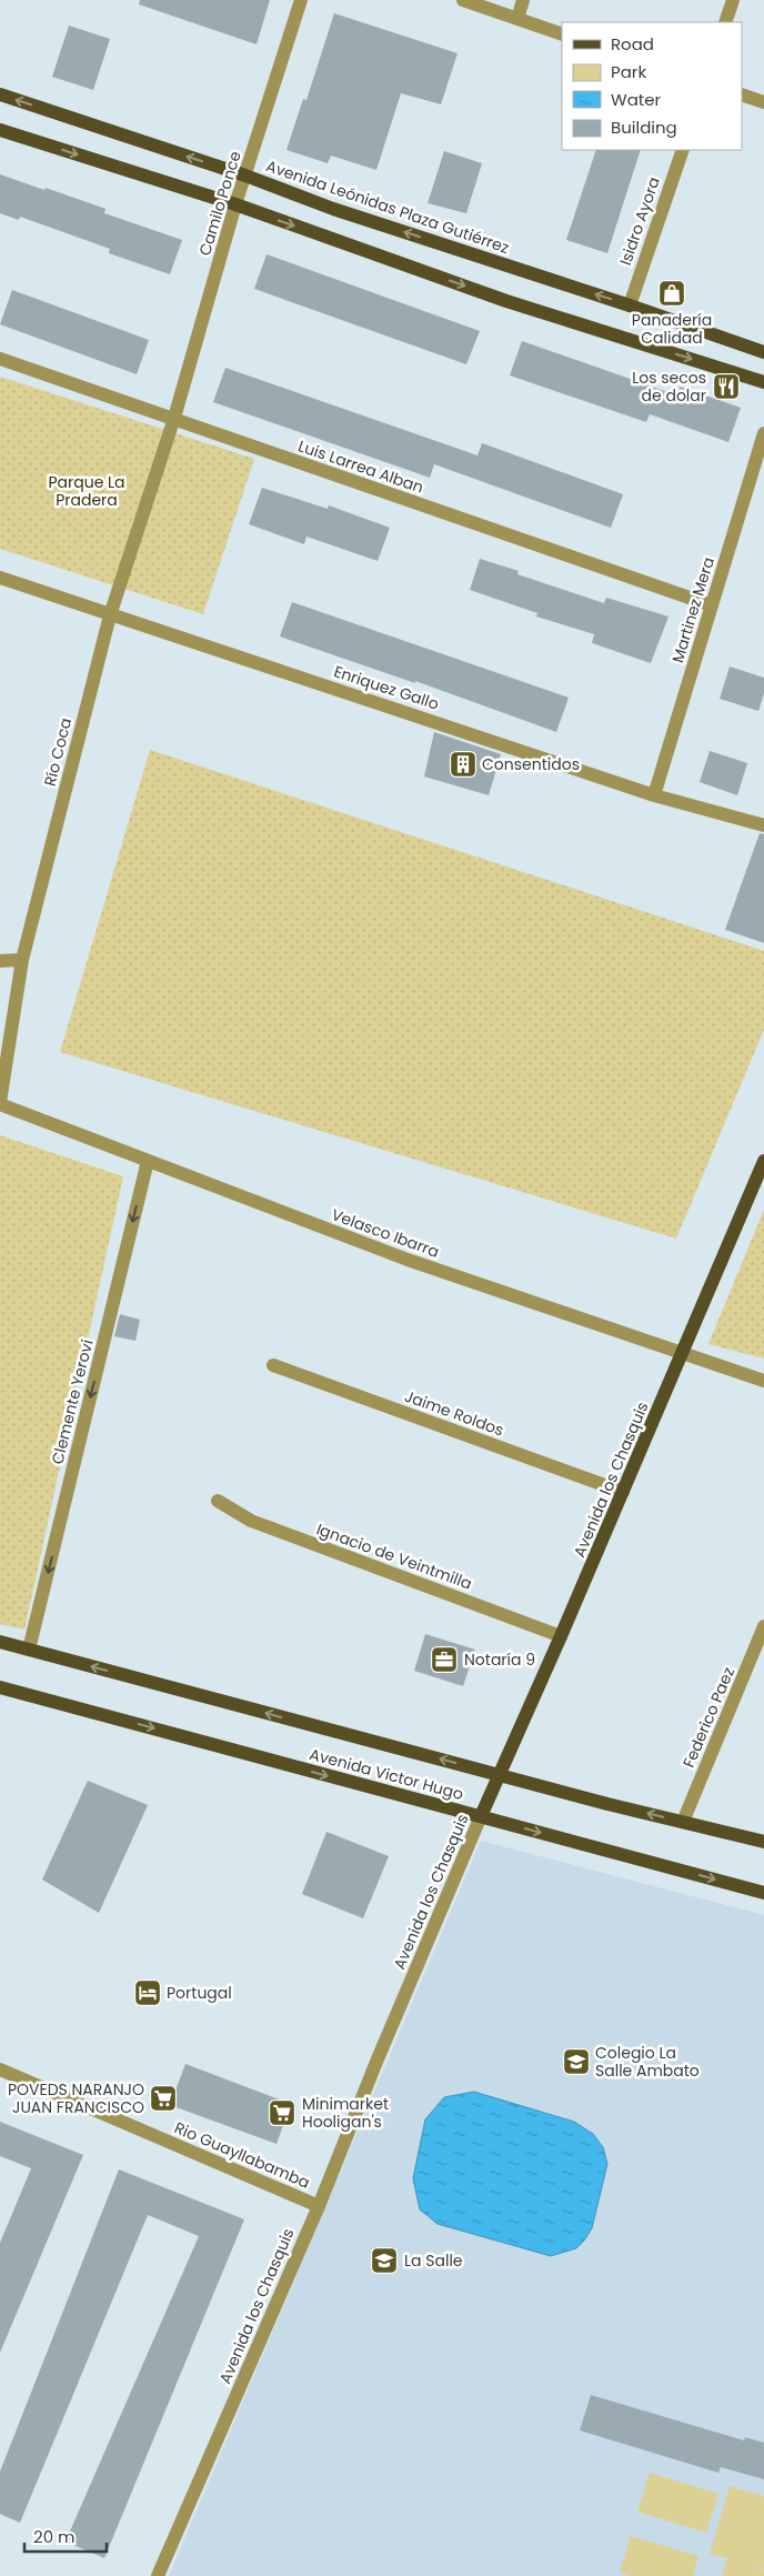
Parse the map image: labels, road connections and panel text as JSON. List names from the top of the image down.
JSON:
{
  "streets": {
    "main road": ["Avenida Leónidas Plaza Gutiérrez", "Avenida los Chasquis", "Avenida Victor Hugo"],
    "street": [
      "Camilo Ponce",
      "Isidro Ayora",
      "Luis Larrea Alban",
      "Martinez Mera",
      "Enriquez Gallo",
      "Río Coca",
      "Velasco Ibarra",
      "Clemente Yerovi",
      "Jaime Roldos",
      "Ignacio de Veintmilla",
      "Federico Paez",
      "Rio Guayllabamba"
    ]
  },
  "crossings": [
    ["Camilo Ponce", "Avenida Leónidas Plaza Gutiérrez"],
    ["Camilo Ponce", "Luis Larrea Alban"],
    ["Camilo Ponce", "Río Coca"],
    ["Avenida Leónidas Plaza Gutiérrez", "Isidro Ayora"],
    ["Luis Larrea Alban", "Martinez Mera"],
    ["Luis Larrea Alban", "Río Coca"],
    ["Martinez Mera", "Enriquez Gallo"],
    ["Enriquez Gallo", "Río Coca"],
    ["Río Coca", "Velasco Ibarra"],
    ["Velasco Ibarra", "Clemente Yerovi"],
    ["Velasco Ibarra", "Avenida los Chasquis"],
    ["Clemente Yerovi", "Avenida Victor Hugo"],
    ["Jaime Roldos", "Avenida los Chasquis"],
    ["Avenida los Chasquis", "Ignacio de Veintmilla"],
    ["Avenida los Chasquis", "Avenida Victor Hugo"],
    ["Avenida los Chasquis", "Rio Guayllabamba"],
    ["Federico Paez", "Avenida Victor Hugo"]
  ],
  "one_way": ["Clemente Yerovi"],
  "parks": ["Parque La Pradera"],
  "places": {
    "shop": ["Panadería Calidad"],
    "restaurant": ["Los secos de dolar"],
    "building": ["Consentidos"],
    "office": ["Notaría 9"],
    "hotel": ["Portugal"],
    "school or university": ["Colegio La Salle Ambato", "La Salle"],
    "supermarket": ["POVEDS NARANJO JUAN FRANCISCO", "Minimarket Hooligan's"]
  },
  "legend": [
    "Road",
    "Park",
    "Water",
    "Building"
  ],
  "scale_bar": "20 m"
}
